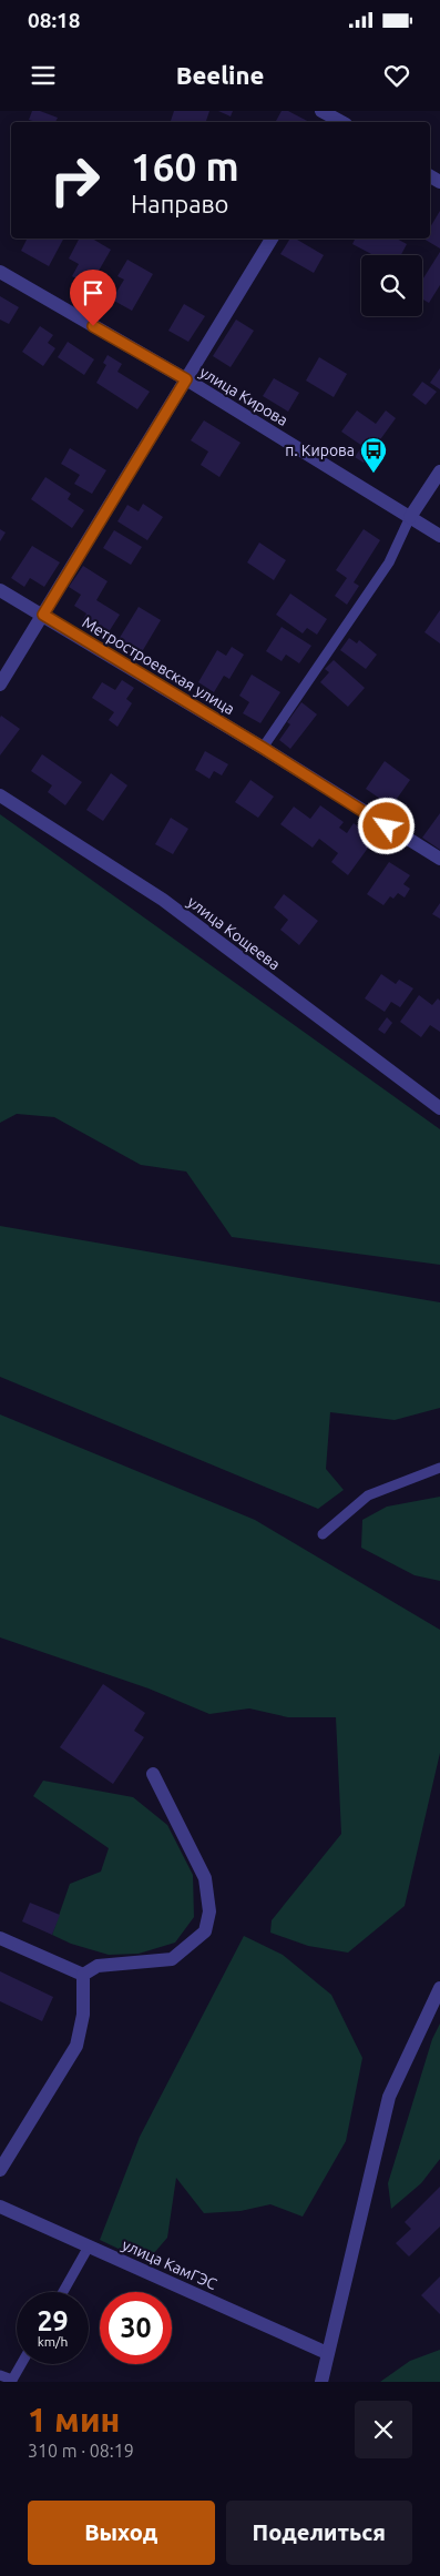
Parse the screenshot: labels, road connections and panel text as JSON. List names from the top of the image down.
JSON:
{
  "streets": {
    "street": [
      "улица Кирова",
      "Метростроевская улица",
      "улица Кощеева",
      "улица КамГЭС"
    ]
  },
  "places": {
    "bus stop": ["п. Кирова"]
  },
  "page": {
    "status": "08:18",
    "header": "Beeline",
    "turn": ["160 m", "Направо"],
    "speed": "29 km/h",
    "limit": "30",
    "heading": ["1 мин", "310 m · 08:19"],
    "buttons": ["Выход", "Поделиться"]
  }
}
